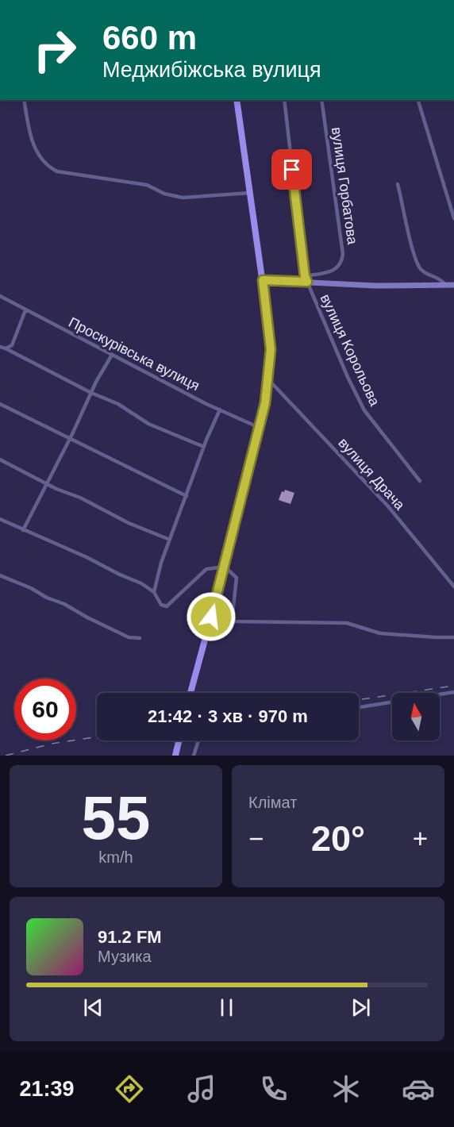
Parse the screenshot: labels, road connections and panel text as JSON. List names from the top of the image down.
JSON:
{
  "streets": {
    "street": [
      "вулиця Горбатова",
      "вулиця Корольова",
      "Проскурівська вулиця",
      "вулиця Драча"
    ]
  },
  "crossings": [
    ["вулиця Горбатова", "вулиця Корольова"]
  ],
  "north": "top",
  "page": {
    "turn": ["660 m", "Меджибіжська вулиця"],
    "limit": "60",
    "trip": "21:42 · 3 хв · 970 m",
    "tile": [
      ["55", "km/h"],
      "Клімат"
    ],
    "heat": ["−", "20°", "+"],
    "song": ["91.2 FM", "Музика"],
    "tabs": "21:39"
  }
}
